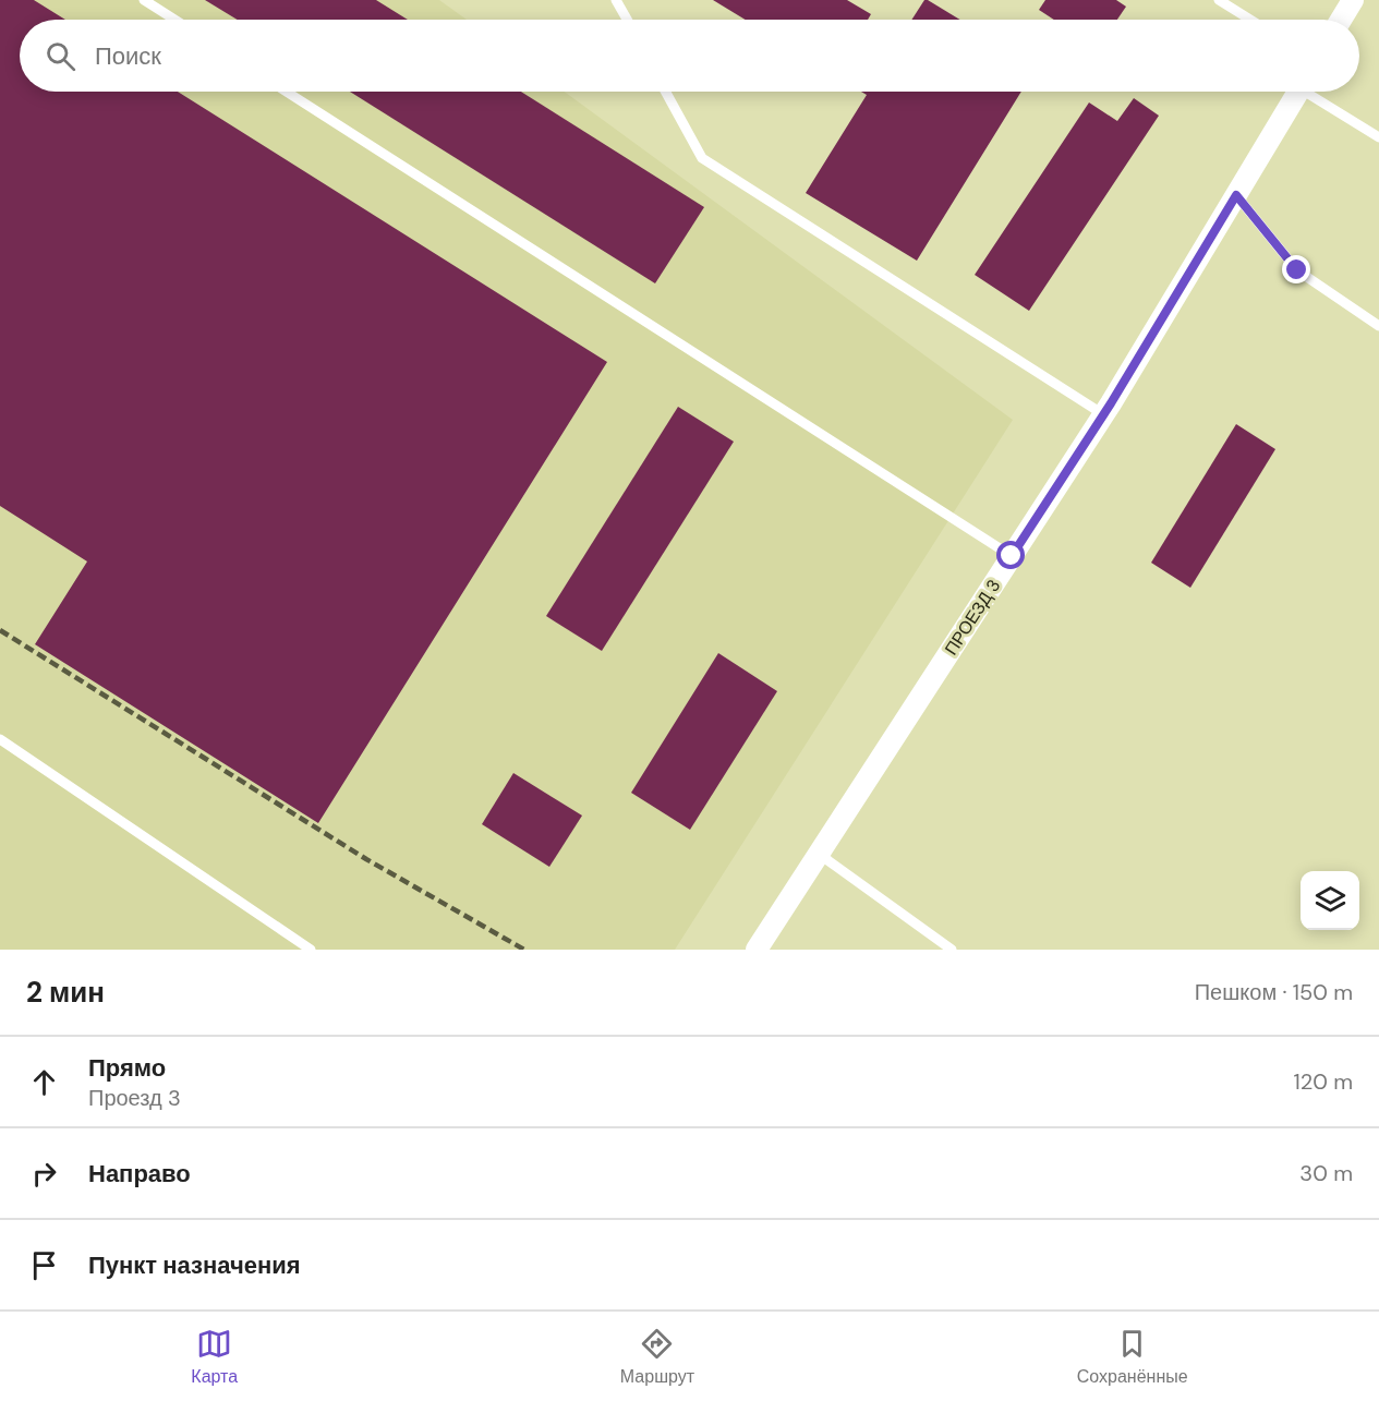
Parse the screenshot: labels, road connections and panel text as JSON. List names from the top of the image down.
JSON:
{
  "streets": {
    "street": ["ПРОЕЗД 3"]
  },
  "page": {
    "search": "Поиск",
    "heading": ["2 мин", "Пешком · 150 m"],
    "list": [
      ["Прямо", "Проезд 3", "120 m"],
      ["Направо", "30 m"],
      "Пункт назначения"
    ],
    "nav": ["Карта", "Маршрут", "Сохранённые"]
  }
}
